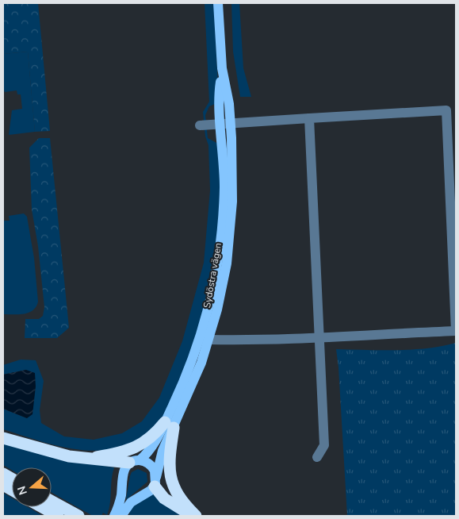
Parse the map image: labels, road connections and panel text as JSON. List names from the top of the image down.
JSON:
{
  "streets": {
    "main road": ["Sydöstra vägen"]
  },
  "north": "left"
}
